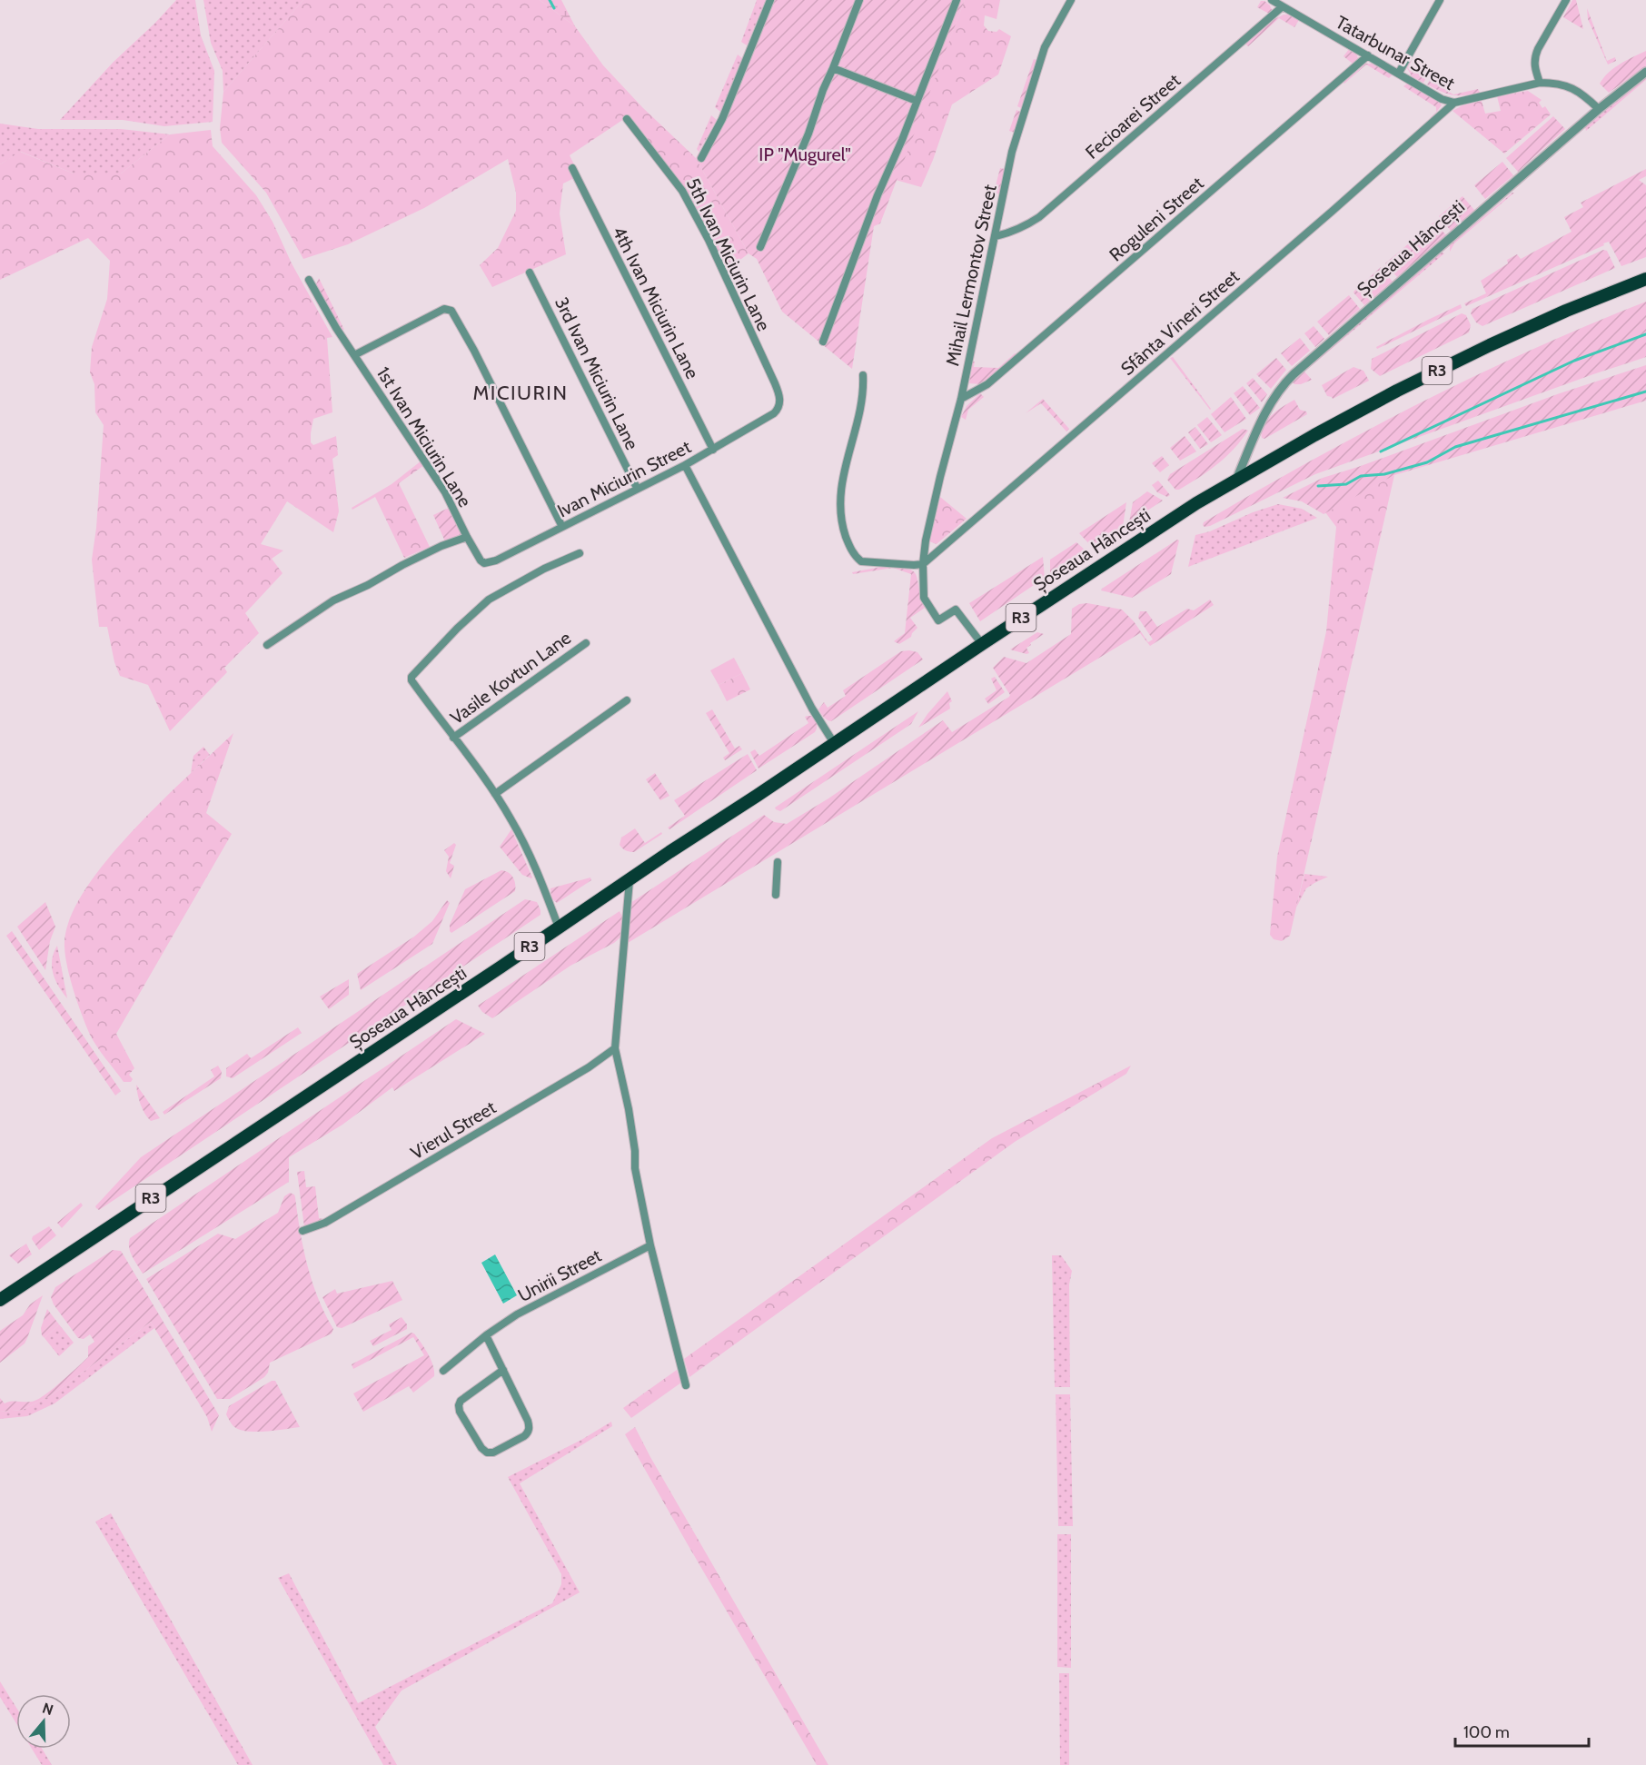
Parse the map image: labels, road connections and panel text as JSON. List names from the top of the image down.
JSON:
{
  "streets": {
    "highway": ["Șoseaua Hâncești", "R3"],
    "street": [
      "Tatarbunar Street",
      "Fecioarei Street",
      "Roguleni Street",
      "5th Ivan Miciurin Lane",
      "Mihail Lermontov Street",
      "4th Ivan Miciurin Lane",
      "Sfânta Vineri Street",
      "3rd Ivan Miciurin Lane",
      "1st Ivan Miciurin Lane",
      "Ivan Miciurin Street",
      "Vasile Kovtun Lane",
      "Vierul Street",
      "Unirii Street"
    ]
  },
  "crossings": [
    ["Tatarbunar Street", "Fecioarei Street"],
    ["Tatarbunar Street", "Roguleni Street"],
    ["Tatarbunar Street", "Șoseaua Hâncești"],
    ["Tatarbunar Street", "Sfânta Vineri Street"],
    ["Fecioarei Street", "Mihail Lermontov Street"],
    ["Roguleni Street", "Mihail Lermontov Street"],
    ["Șoseaua Hâncești", "Mihail Lermontov Street"],
    ["5th Ivan Miciurin Lane", "Ivan Miciurin Street"],
    ["Mihail Lermontov Street", "Sfânta Vineri Street"],
    ["4th Ivan Miciurin Lane", "Ivan Miciurin Street"],
    ["3rd Ivan Miciurin Lane", "Ivan Miciurin Street"],
    ["1st Ivan Miciurin Lane", "Ivan Miciurin Street"]
  ],
  "districts": ["MICIURIN"],
  "parks": ["IP \"Mugurel\""],
  "scale_bar": "100 m",
  "north": "top"
}
